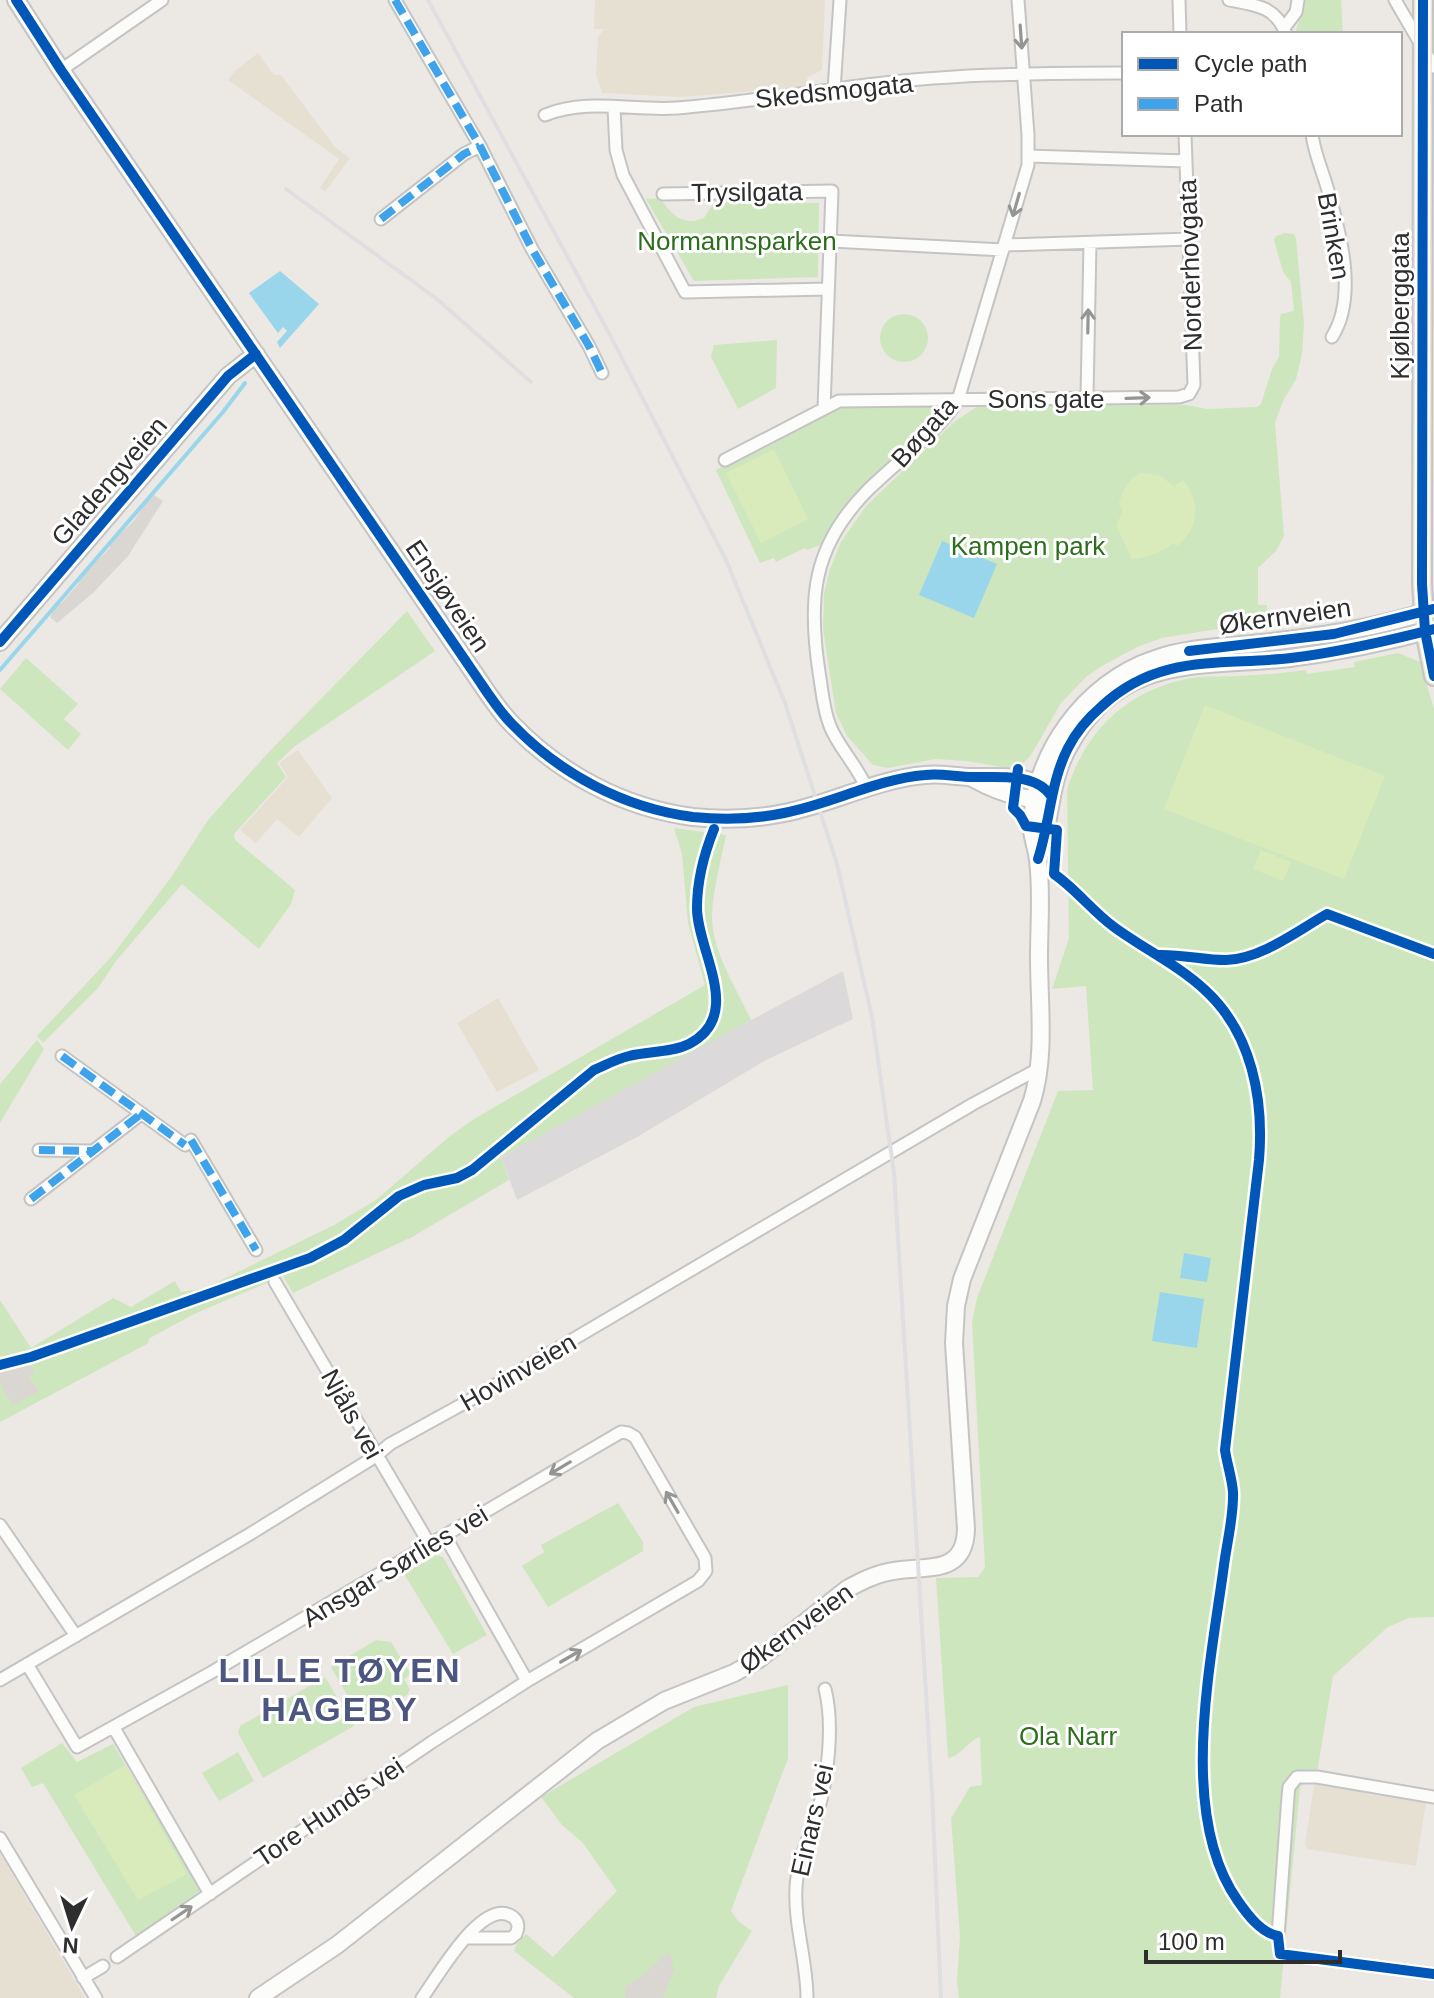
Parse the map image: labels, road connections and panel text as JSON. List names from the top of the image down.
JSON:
{
  "streets": {
    "main road": [
      "Kjølberggata",
      "Gladengveien",
      "Ensjøveien",
      "Økernveien"
    ],
    "street": [
      "Skedsmogata",
      "Trysilgata",
      "Brinken",
      "Norderhovgata",
      "Sons gate",
      "Bøgata",
      "Hovinveien",
      "Njåls vei",
      "Ansgar Sørlies vei",
      "Tore Hunds vei",
      "Einars vei"
    ]
  },
  "crossings": [
    ["Skedsmogata", "Bøgata"],
    ["Norderhovgata", "Sons gate"],
    ["Kjølberggata", "Økernveien"],
    ["Sons gate", "Bøgata"],
    ["Bøgata", "Ensjøveien"],
    ["Gladengveien", "Ensjøveien"],
    ["Ensjøveien", "Økernveien"],
    ["Økernveien", "Hovinveien"],
    ["Hovinveien", "Njåls vei"],
    ["Hovinveien", "Ansgar Sørlies vei"],
    ["Njåls vei", "Ansgar Sørlies vei"],
    ["Ansgar Sørlies vei", "Tore Hunds vei"]
  ],
  "one_way": ["Tore Hunds vei"],
  "districts": ["LILLE TØYEN HAGEBY"],
  "parks": ["Normannsparken", "Kampen park", "Ola Narr"],
  "legend": ["Cycle path", "Path"],
  "scale_bar": "100 m",
  "north": "bottom"
}
